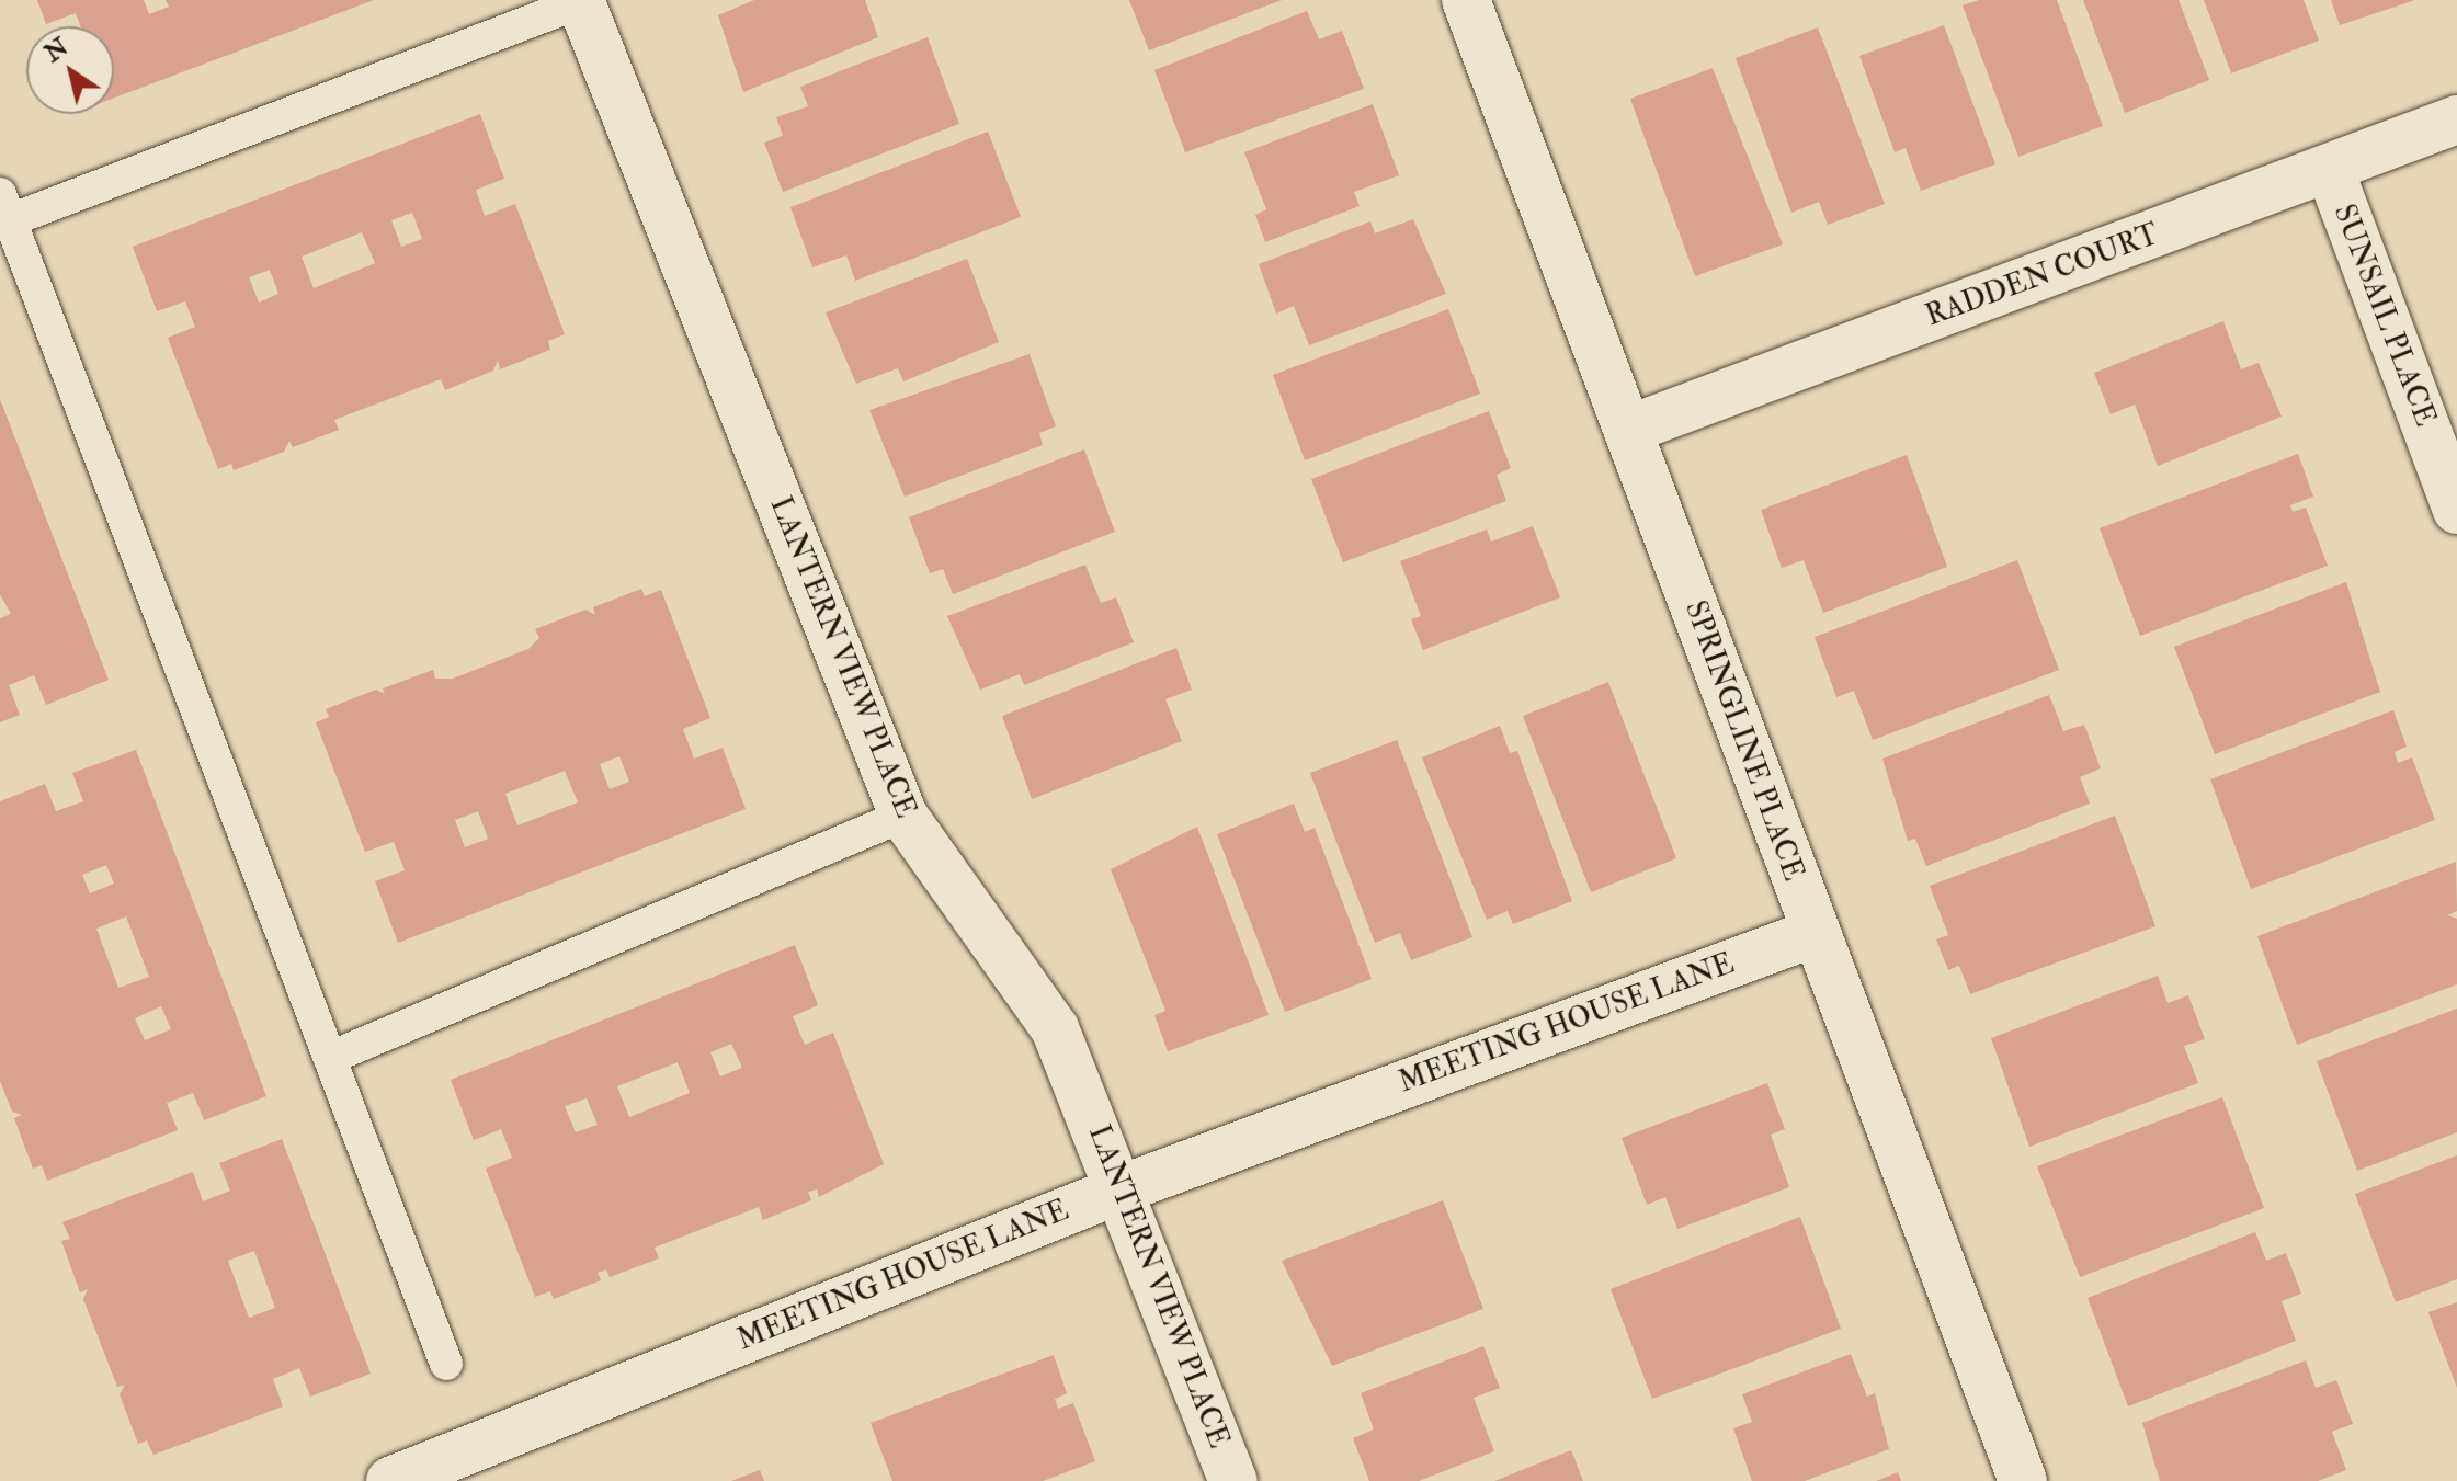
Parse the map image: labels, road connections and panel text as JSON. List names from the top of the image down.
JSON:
{
  "streets": {
    "street": [
      "RADDEN COURT",
      "SUNSAIL PLACE",
      "LANTERN VIEW PLACE",
      "SPRINGLINE PLACE",
      "MEETING HOUSE LANE"
    ]
  },
  "crossings": [
    ["RADDEN COURT", "SUNSAIL PLACE"],
    ["RADDEN COURT", "SPRINGLINE PLACE"],
    ["LANTERN VIEW PLACE", "MEETING HOUSE LANE"],
    ["SPRINGLINE PLACE", "MEETING HOUSE LANE"]
  ],
  "north": "top left"
}
